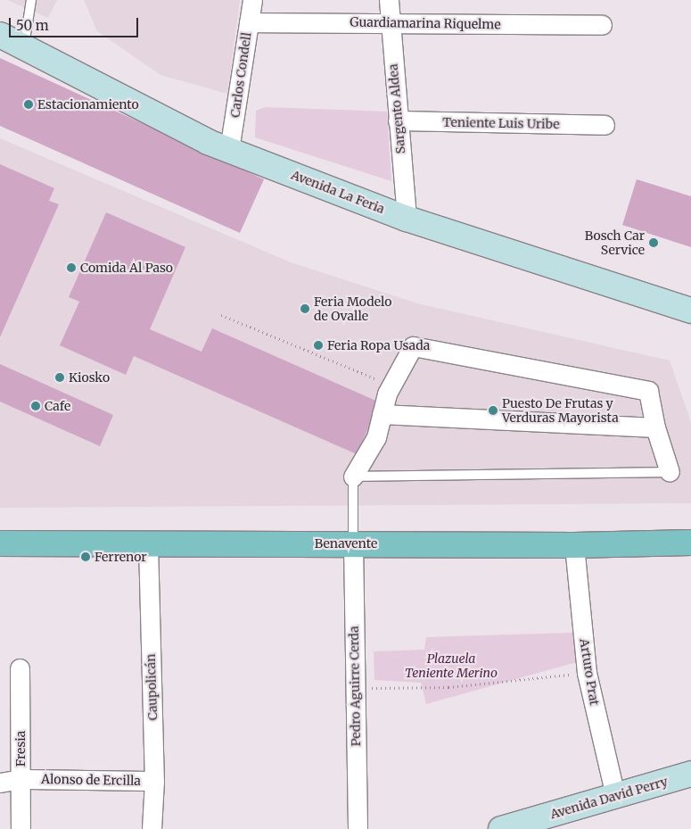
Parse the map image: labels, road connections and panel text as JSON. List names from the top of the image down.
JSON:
{
  "streets": {
    "main road": ["Avenida La Feria", "Benavente", "Avenida David Perry"],
    "street": [
      "Guardiamarina Riquelme",
      "Carlos Condell",
      "Sargento Aldea",
      "Teniente Luis Uribe",
      "Arturo Prat",
      "Pedro Aguirre Cerda",
      "Caupolicán",
      "Fresia",
      "Alonso de Ercilla"
    ]
  },
  "crossings": [
    ["Guardiamarina Riquelme", "Carlos Condell"],
    ["Guardiamarina Riquelme", "Sargento Aldea"],
    ["Carlos Condell", "Avenida La Feria"],
    ["Sargento Aldea", "Teniente Luis Uribe"],
    ["Sargento Aldea", "Avenida La Feria"],
    ["Benavente", "Arturo Prat"],
    ["Benavente", "Pedro Aguirre Cerda"],
    ["Benavente", "Caupolicán"],
    ["Arturo Prat", "Avenida David Perry"],
    ["Caupolicán", "Alonso de Ercilla"],
    ["Fresia", "Alonso de Ercilla"]
  ],
  "parks": ["Plazuela Teniente Merino"],
  "places": [
    "Estacionamiento",
    "Bosch Car Service",
    "Comida Al Paso",
    "Feria Modelo de Ovalle",
    "Feria Ropa Usada",
    "Kiosko",
    "Cafe",
    "Puesto De Frutas y Verduras Mayorista",
    "Ferrenor"
  ],
  "scale_bar": "50 m"
}
